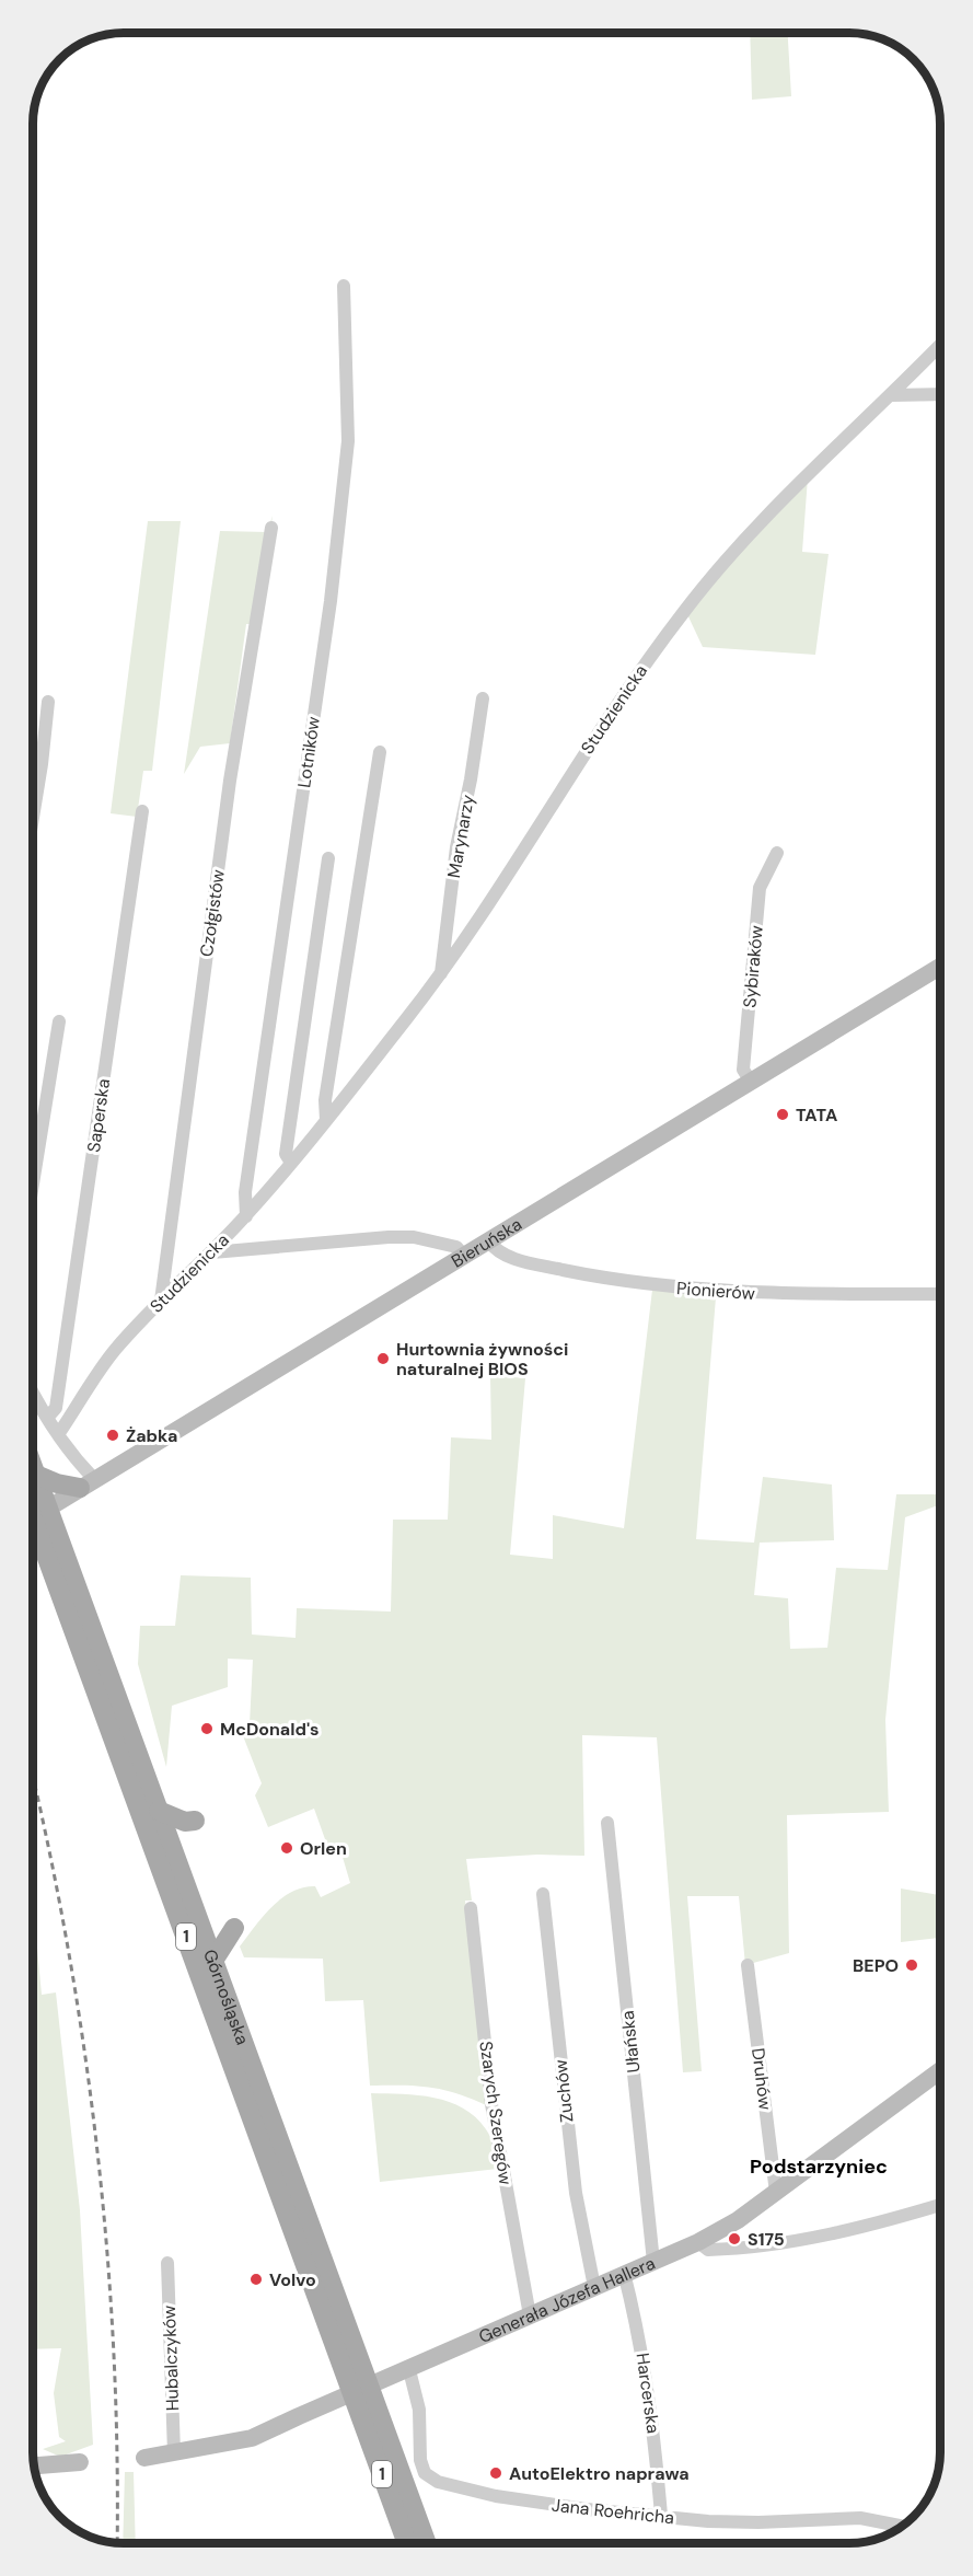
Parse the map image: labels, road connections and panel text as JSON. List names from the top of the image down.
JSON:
{
  "streets": {
    "main road": [
      "Bieruńska",
      "1",
      "Górnośląska",
      "Generała Józefa Hallera"
    ],
    "street": [
      "Studzienicka",
      "Lotników",
      "Marynarzy",
      "Czołgistów",
      "Sybiraków",
      "Saperska",
      "Pionierów",
      "Ułańska",
      "Druhów",
      "Zuchów",
      "Szarych Szeregów",
      "Hubalczyków",
      "Harcerska",
      "Jana Roehricha"
    ]
  },
  "crossings": [
    ["Studzienicka", "Lotników"],
    ["Studzienicka", "Marynarzy"],
    ["Studzienicka", "Czołgistów"],
    ["Sybiraków", "Bieruńska"],
    ["Bieruńska", "Pionierów"],
    ["Bieruńska", "Górnośląska"],
    ["Górnośląska", "Generała Józefa Hallera"],
    ["Ułańska", "Generała Józefa Hallera"],
    ["Druhów", "Generała Józefa Hallera"],
    ["Zuchów", "Generała Józefa Hallera"],
    ["Szarych Szeregów", "Generała Józefa Hallera"],
    ["Generała Józefa Hallera", "Hubalczyków"],
    ["Generała Józefa Hallera", "Harcerska"],
    ["Generała Józefa Hallera", "Jana Roehricha"],
    ["Harcerska", "Jana Roehricha"]
  ],
  "districts": ["Podstarzyniec"],
  "places": [
    "TATA",
    "Hurtownia żywności naturalnej BIOS",
    "Żabka",
    "McDonald's",
    "Orlen",
    "BEPO",
    "S175",
    "Volvo",
    "AutoElektro naprawa"
  ]
}
